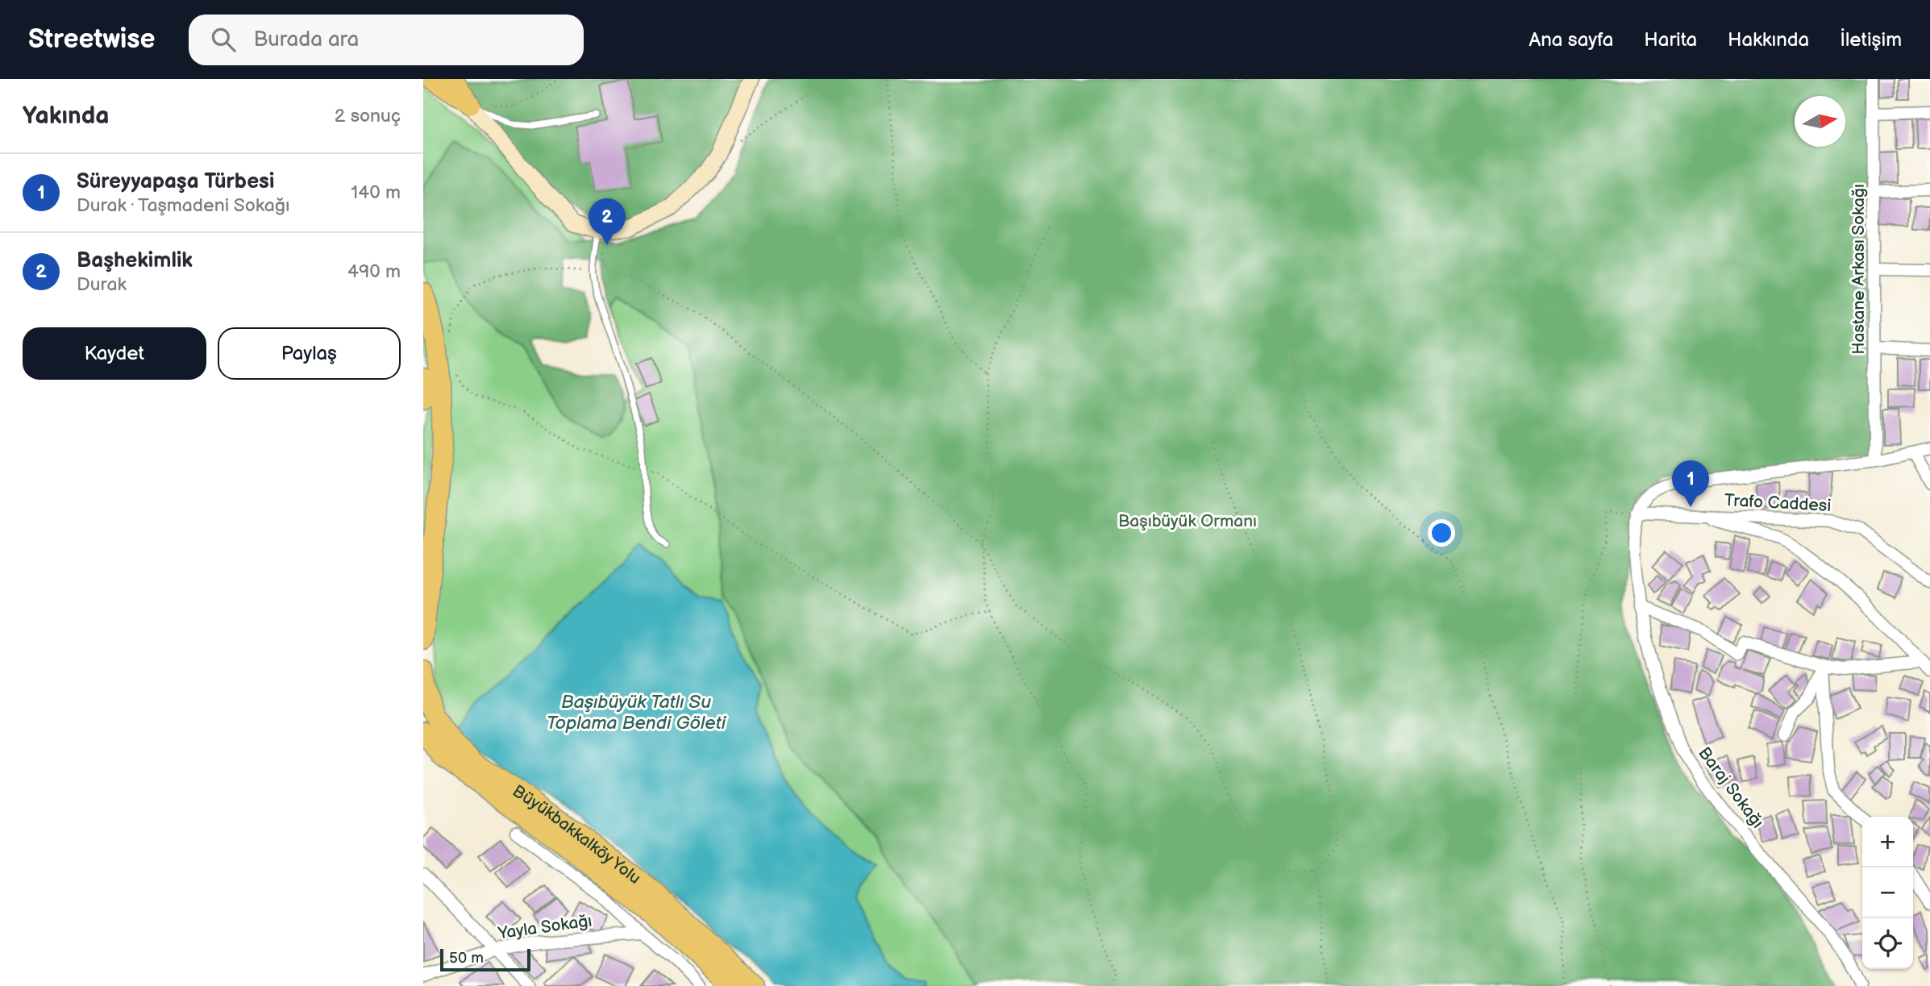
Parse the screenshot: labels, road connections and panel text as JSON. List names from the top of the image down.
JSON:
{
  "streets": {
    "highway": ["Büyükbakkalköy Yolu"],
    "street": [
      "Hastane Arkası Sokağı",
      "Trafo Caddesi",
      "Baraj Sokağı",
      "Yayla Sokağı"
    ]
  },
  "crossings": [
    ["Trafo Caddesi", "Baraj Sokağı"]
  ],
  "water": ["Başıbüyük Tatlı Su Toplama Bendi Göleti"],
  "parks": ["Başıbüyük Ormanı"],
  "scale_bar": "50 m",
  "north": "right",
  "page": {
    "header": "Streetwise",
    "search": "Burada ara",
    "nav": [
      "Ana sayfa",
      "Harita",
      "Hakkında",
      "İletişim"
    ],
    "heading": ["Yakında", "2 sonuç"],
    "list": [
      {
        "mark": "1",
        "name": "Süreyyapaşa Türbesi",
        "note": "Durak · Taşmadeni Sokağı",
        "value": "140 m"
      },
      {
        "mark": "2",
        "name": "Başhekimlik",
        "note": "Durak",
        "value": "490 m"
      }
    ],
    "pins": ["2", "1"],
    "buttons": ["Kaydet", "Paylaş"],
    "map_buttons": ["+", "−"],
    "scale": "50 m"
  }
}
